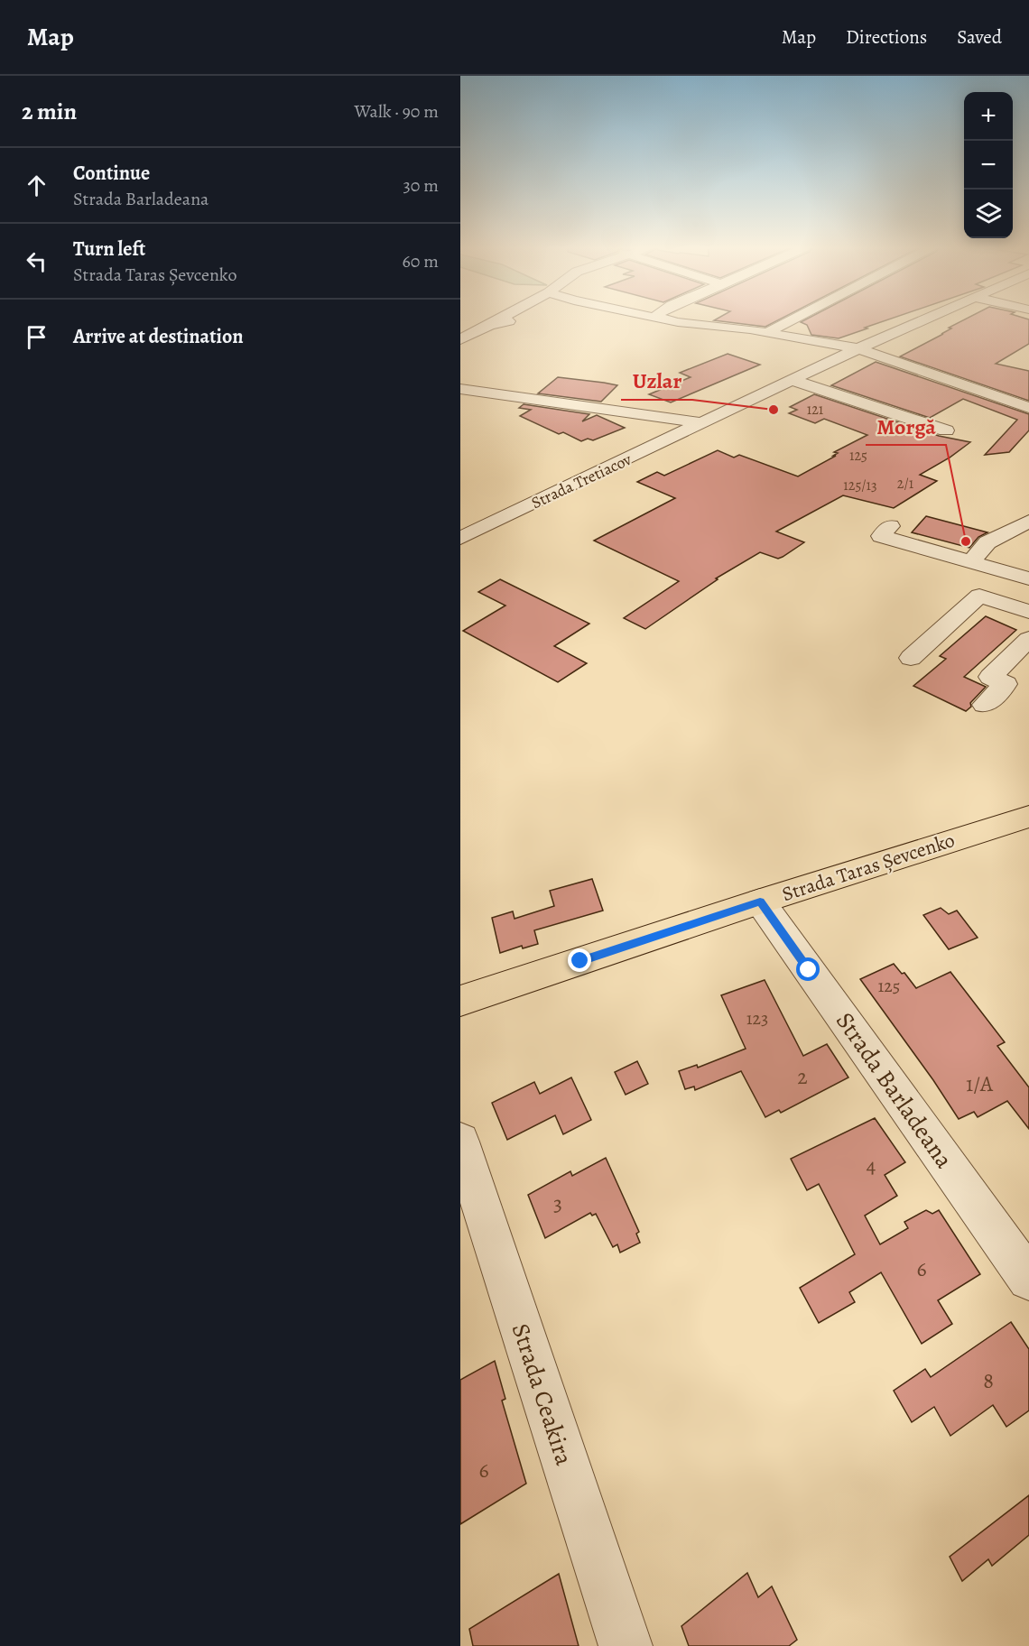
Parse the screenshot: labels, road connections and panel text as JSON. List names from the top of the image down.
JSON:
{
  "streets": {
    "main road": ["Strada Taras Șevcenko"],
    "street": ["Strada Tretiacov", "Strada Barladeana", "Strada Ceakira"]
  },
  "crossings": [
    ["Strada Taras Șevcenko", "Strada Barladeana"]
  ],
  "places": ["Uzlar", "Morgă"],
  "house_numbers": [
    "121",
    "125",
    "2/1",
    "125/13",
    "125",
    "123",
    "2",
    "1/A",
    "4",
    "3",
    "6",
    "8",
    "6"
  ],
  "page": {
    "header": "Map",
    "nav": ["Map", "Directions", "Saved"],
    "heading": ["2 min", "Walk · 90 m"],
    "map_buttons": ["+", "−"],
    "list": [
      ["Continue", "Strada Barladeana", "30 m"],
      ["Turn left", "Strada Taras Șevcenko", "60 m"],
      "Arrive at destination"
    ]
  }
}
